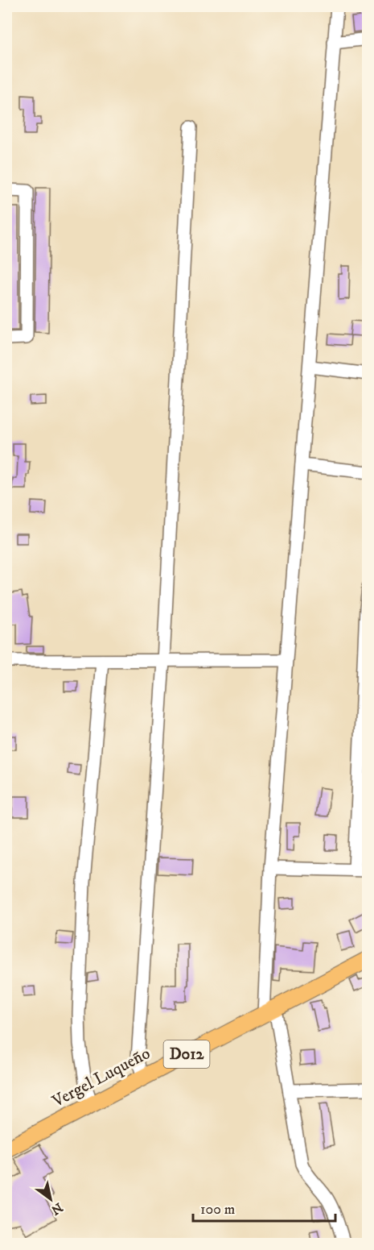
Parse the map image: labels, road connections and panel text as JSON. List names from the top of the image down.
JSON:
{
  "streets": {
    "main road": ["D012", "Vergel Luqueño"]
  },
  "scale_bar": "100 m",
  "north": "bottom right"
}
